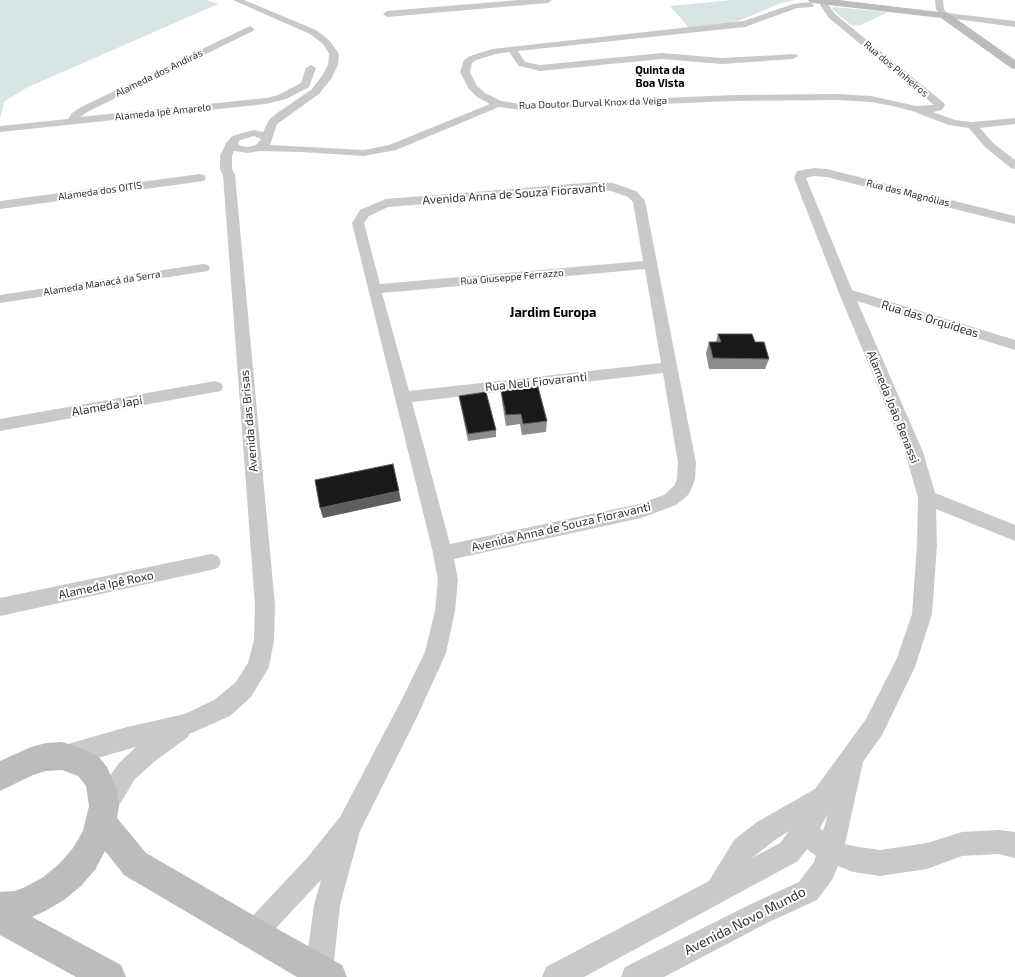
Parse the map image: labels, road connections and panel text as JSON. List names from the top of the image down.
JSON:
{
  "streets": {
    "street": [
      "Rua dos Pinheiros",
      "Alameda dos Andirás",
      "Rua Doutor Durval Knox da Veiga",
      "Alameda Ipê Amarelo",
      "Alameda dos OITIS",
      "Rua das Magnólias",
      "Avenida Anna de Souza Fioravanti",
      "Rua Giuseppe Ferrazzo",
      "Alameda Manacá da Serra",
      "Rua das Orquídeas",
      "Rua Neli Fiovaranti",
      "Alameda Japi",
      "Alameda João Benassi",
      "Avenida das Brisas",
      "Alameda Ipê Roxo",
      "Avenida Novo Mundo"
    ]
  },
  "crossings": [
    ["Rua dos Pinheiros", "Rua Doutor Durval Knox da Veiga"],
    ["Alameda dos Andirás", "Alameda Ipê Amarelo"],
    ["Rua das Magnólias", "Alameda João Benassi"],
    ["Avenida Anna de Souza Fioravanti", "Rua Giuseppe Ferrazzo"],
    ["Avenida Anna de Souza Fioravanti", "Rua Neli Fiovaranti"],
    ["Rua das Orquídeas", "Alameda João Benassi"],
    ["Alameda João Benassi", "Avenida Novo Mundo"]
  ],
  "districts": ["Quinta da Boa Vista", "Jardim Europa"]
}
